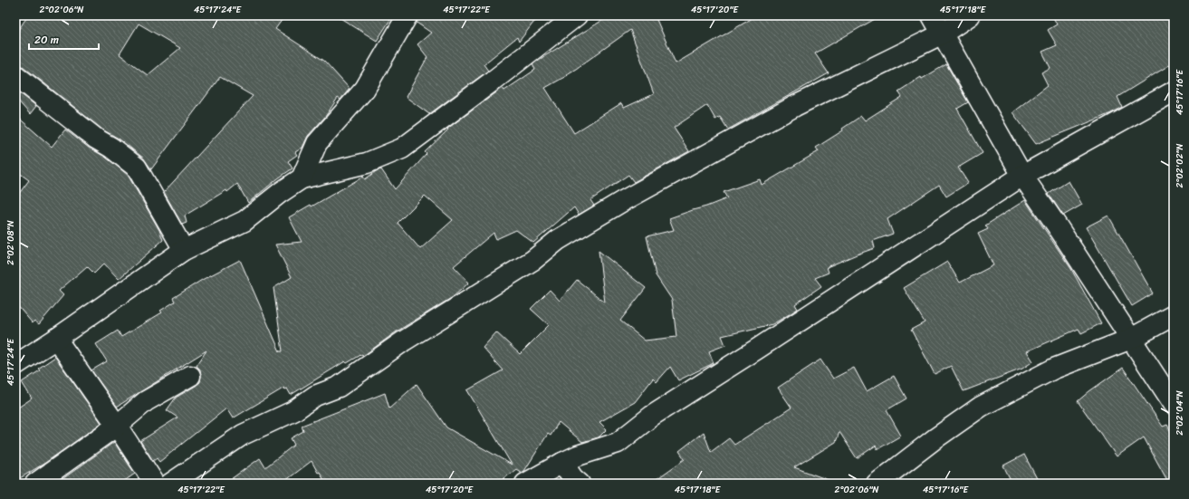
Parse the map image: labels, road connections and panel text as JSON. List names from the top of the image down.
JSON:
{
  "scale_bar": "20 m",
  "coordinates": [
    "2°02'06\"N",
    "45°17'24\"E",
    "45°17'22\"E",
    "45°17'20\"E",
    "45°17'18\"E",
    "45°17'16\"E",
    "2°02'02\"N",
    "2°02'08\"N",
    "2°02'04\"N"
  ]
}
